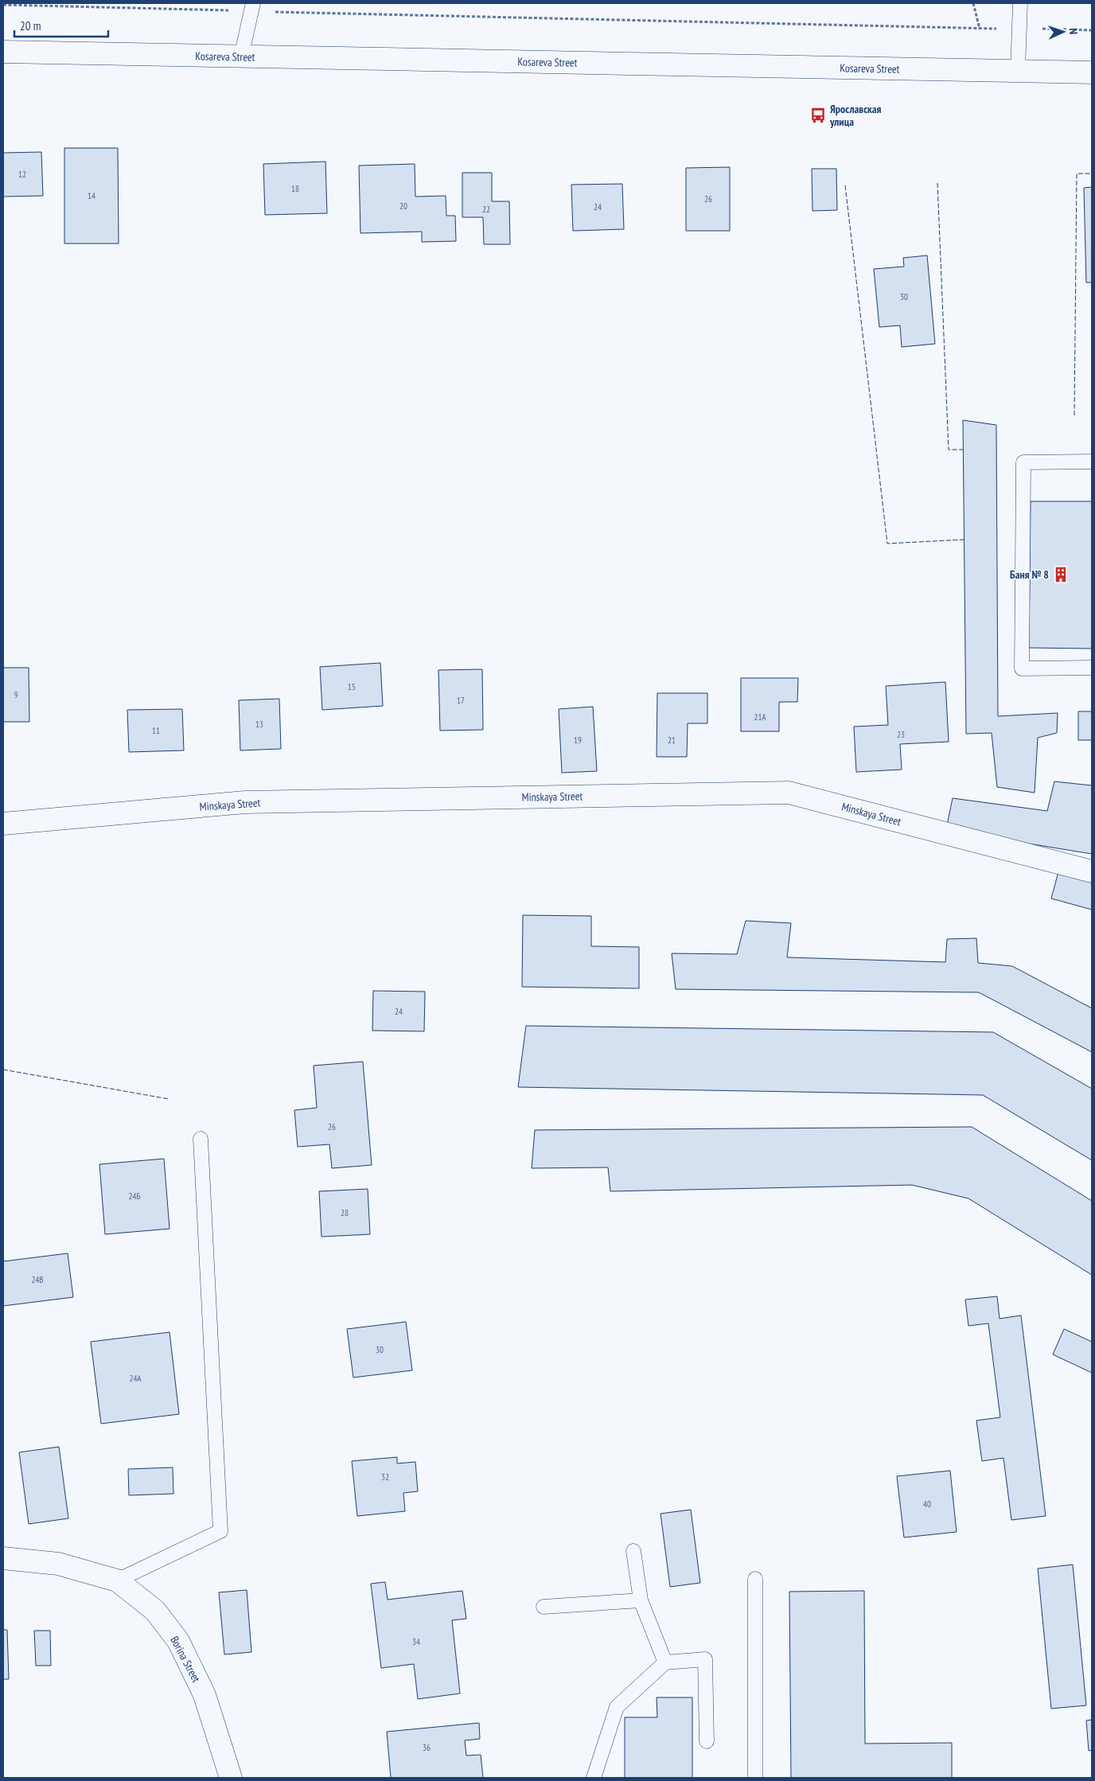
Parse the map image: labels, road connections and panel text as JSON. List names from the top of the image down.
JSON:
{
  "streets": {
    "street": ["Kosareva Street", "Minskaya Street", "Borina Street"]
  },
  "places": {
    "bus stop": ["Ярославская улица"],
    "building": ["Баня № 8"]
  },
  "house_numbers": [
    "12",
    "18",
    "14",
    "26",
    "20",
    "24",
    "22",
    "30",
    "15",
    "9",
    "17",
    "21А",
    "13",
    "11",
    "23",
    "19",
    "21",
    "24",
    "26",
    "24Б",
    "28",
    "24В",
    "30",
    "24А",
    "32",
    "40",
    "34",
    "36"
  ],
  "scale_bar": "20 m",
  "north": "right"
}
